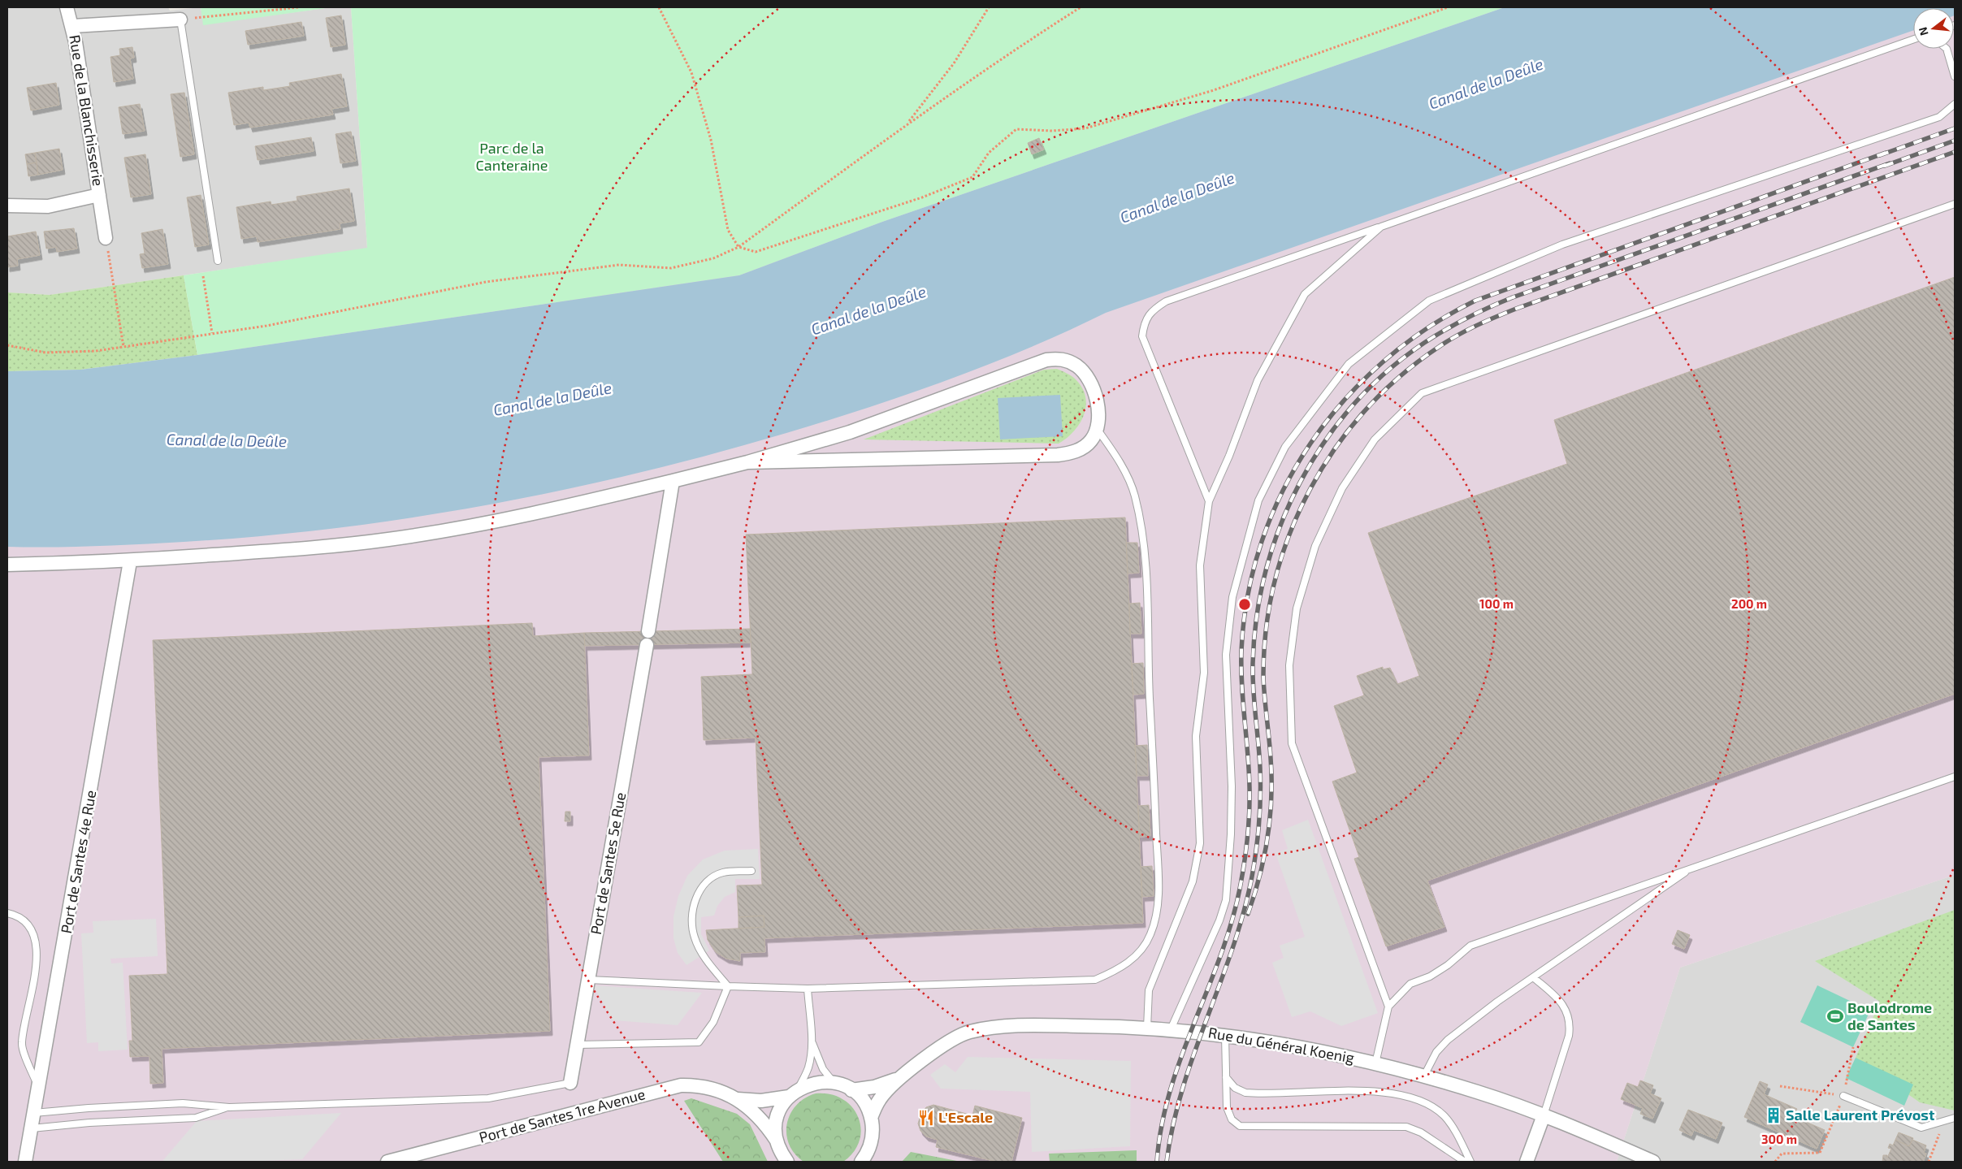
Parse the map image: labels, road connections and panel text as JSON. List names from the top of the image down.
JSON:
{
  "streets": {
    "street": [
      "Rue de la Blanchisserie",
      "Port de Santes 4e Rue",
      "Port de Santes 5e Rue",
      "Rue du Général Koenig",
      "Port de Santes 1re Avenue"
    ]
  },
  "water": ["Canal de la Deûle"],
  "parks": ["Parc de la Canteraine"],
  "places": {
    "sports": ["Boulodrome de Santes"],
    "building": ["Salle Laurent Prévost"],
    "restaurant": ["L'Escale"]
  },
  "north": "left",
  "rings": ["100 m", "200 m", "300 m"]
}
